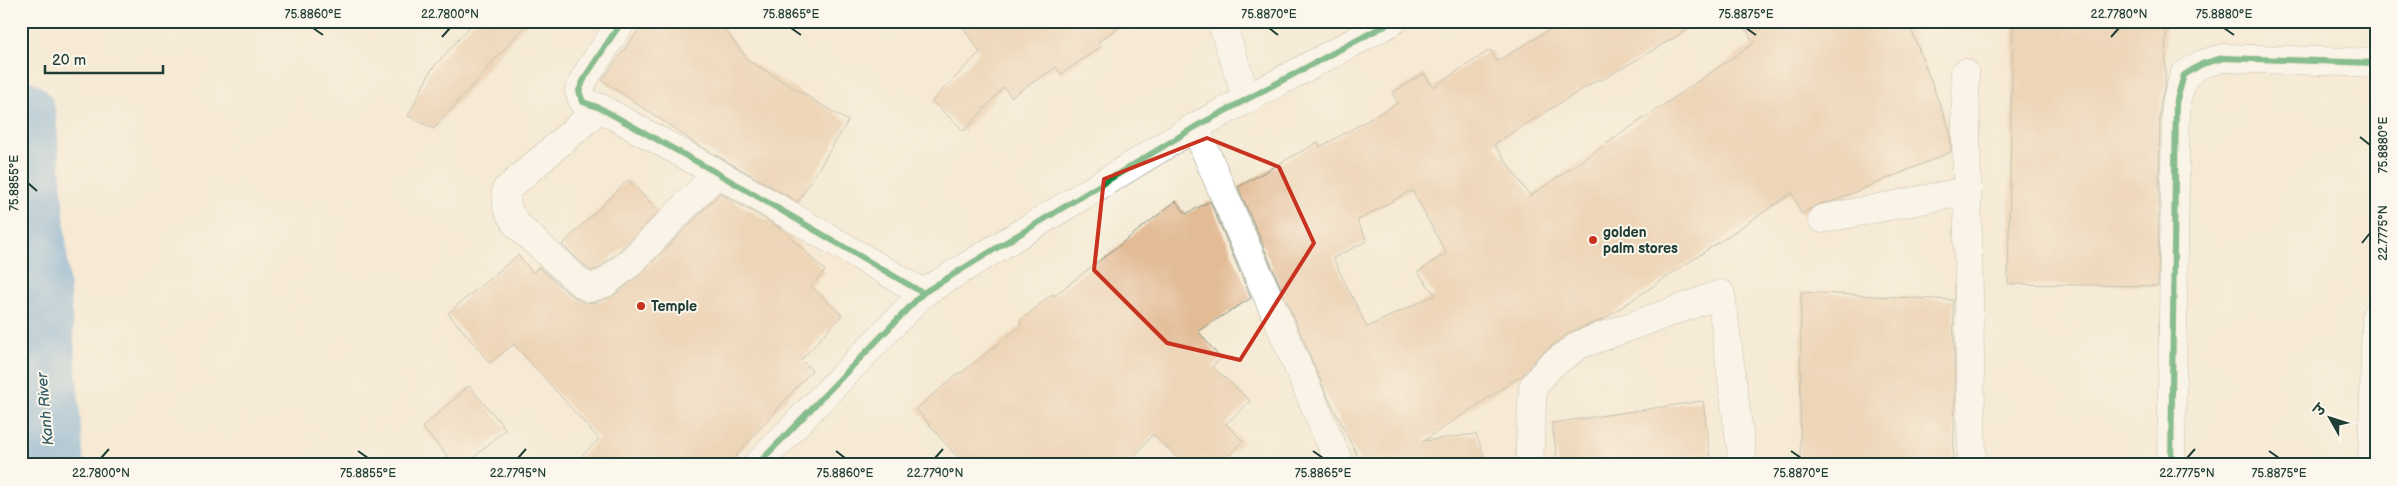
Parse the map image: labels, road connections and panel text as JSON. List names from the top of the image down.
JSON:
{
  "water": ["Kanh River"],
  "places": ["golden palm stores", "Temple"],
  "scale_bar": "20 m",
  "north": "top left",
  "coordinates": [
    "75.8860°E",
    "22.7800°N",
    "75.8865°E",
    "75.8870°E",
    "75.8875°E",
    "22.7780°N",
    "75.8880°E",
    "75.8855°E",
    "22.7775°N",
    "22.7795°N",
    "22.7790°N"
  ]
}
